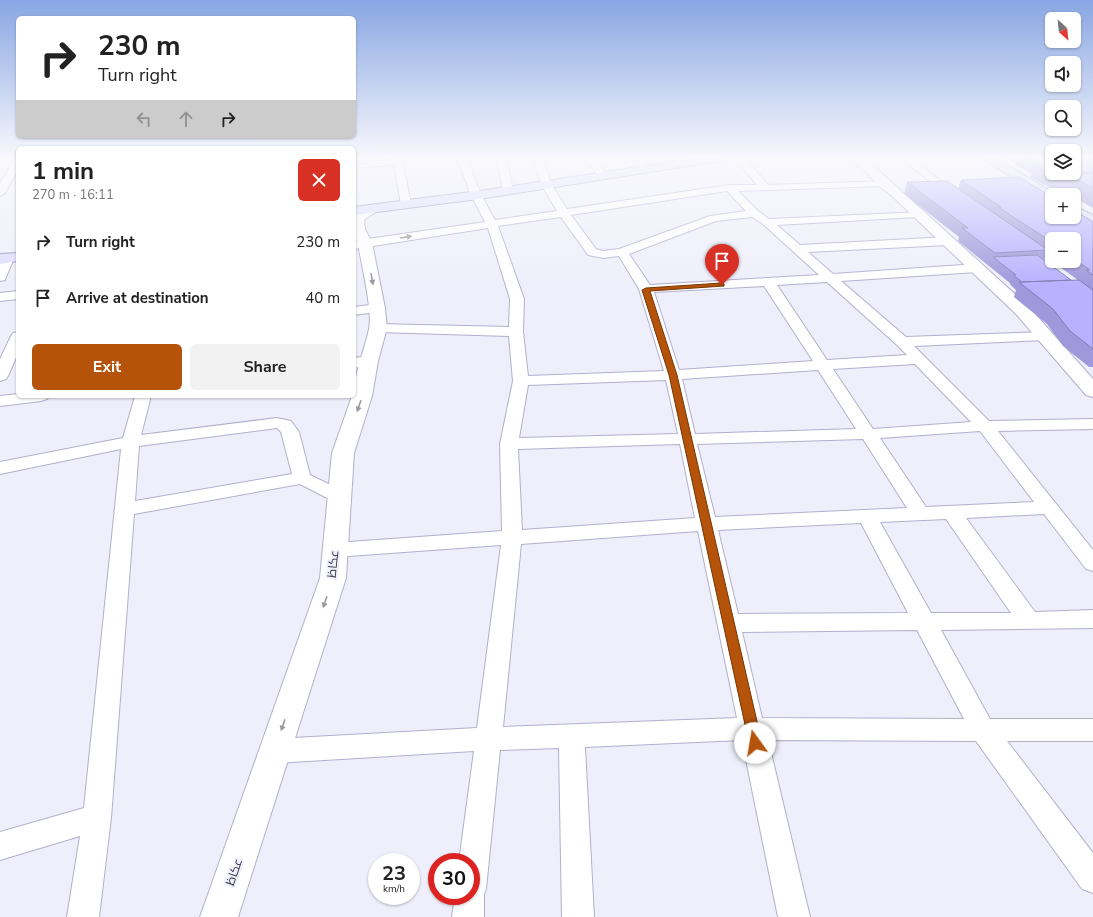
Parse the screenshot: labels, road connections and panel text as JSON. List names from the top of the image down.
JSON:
{
  "streets": {
    "street": ["عكاظ"]
  },
  "north": "bottom right",
  "page": {
    "map_buttons": ["+", "−"],
    "turn": ["230 m", "Turn right"],
    "heading": ["1 min", "270 m · 16:11"],
    "list": [
      {
        "name": "Turn right",
        "value": "230 m"
      },
      {
        "name": "Arrive at destination",
        "value": "40 m"
      }
    ],
    "buttons": ["Exit", "Share"],
    "speed": "23 km/h",
    "limit": "30"
  }
}
